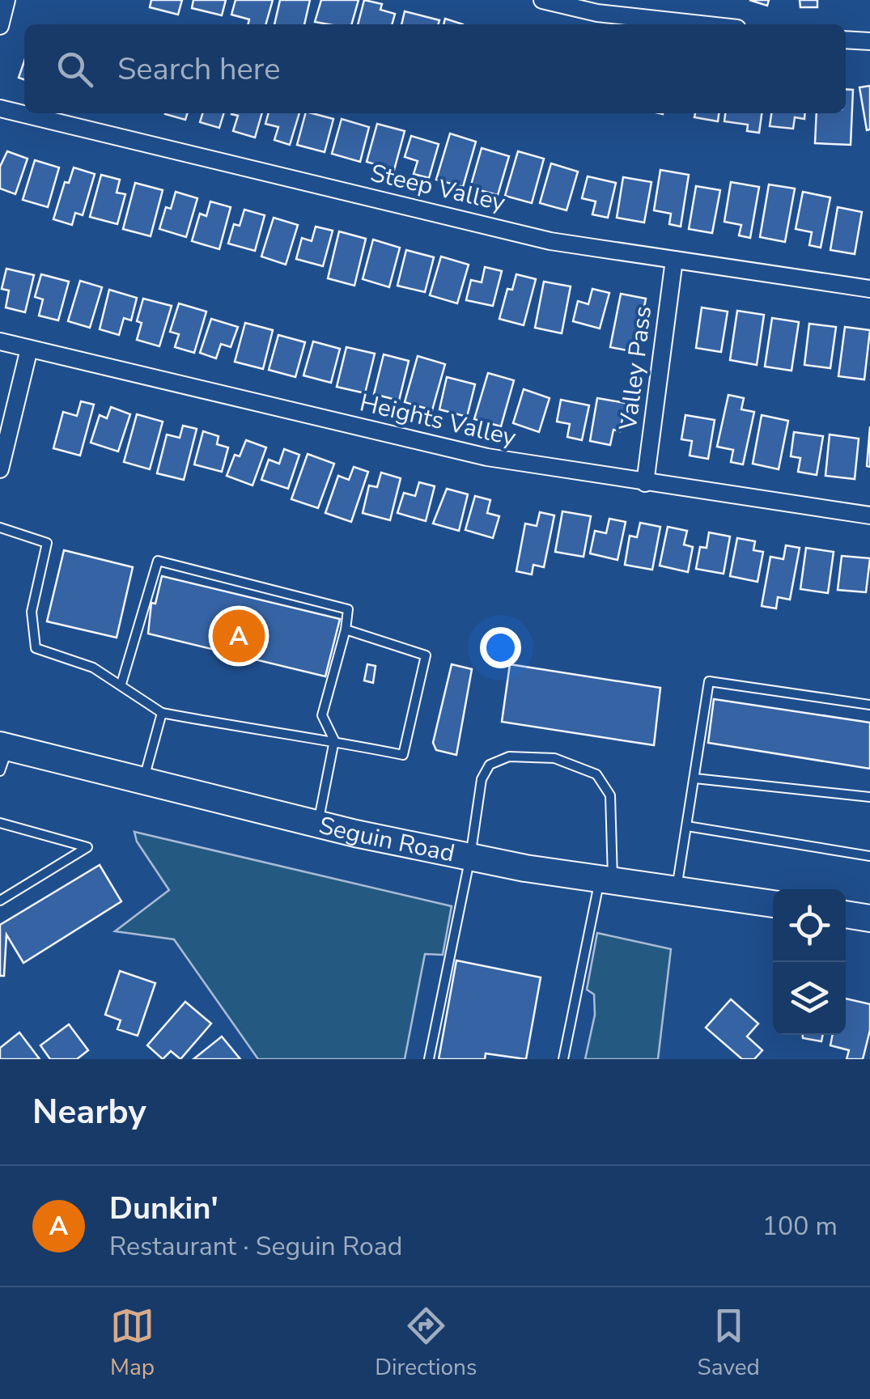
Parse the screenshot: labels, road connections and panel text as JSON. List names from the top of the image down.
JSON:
{
  "streets": {
    "main road": ["Seguin Road"],
    "street": ["Steep Valley", "Valley Pass", "Heights Valley"]
  },
  "crossings": [
    ["Steep Valley", "Valley Pass"],
    ["Valley Pass", "Heights Valley"]
  ],
  "page": {
    "search": "Search here",
    "pins": "A",
    "heading": "Nearby",
    "list": [
      {
        "mark": "A",
        "name": "Dunkin'",
        "note": "Restaurant · Seguin Road",
        "value": "100 m"
      }
    ],
    "nav": ["Map", "Directions", "Saved"]
  }
}
